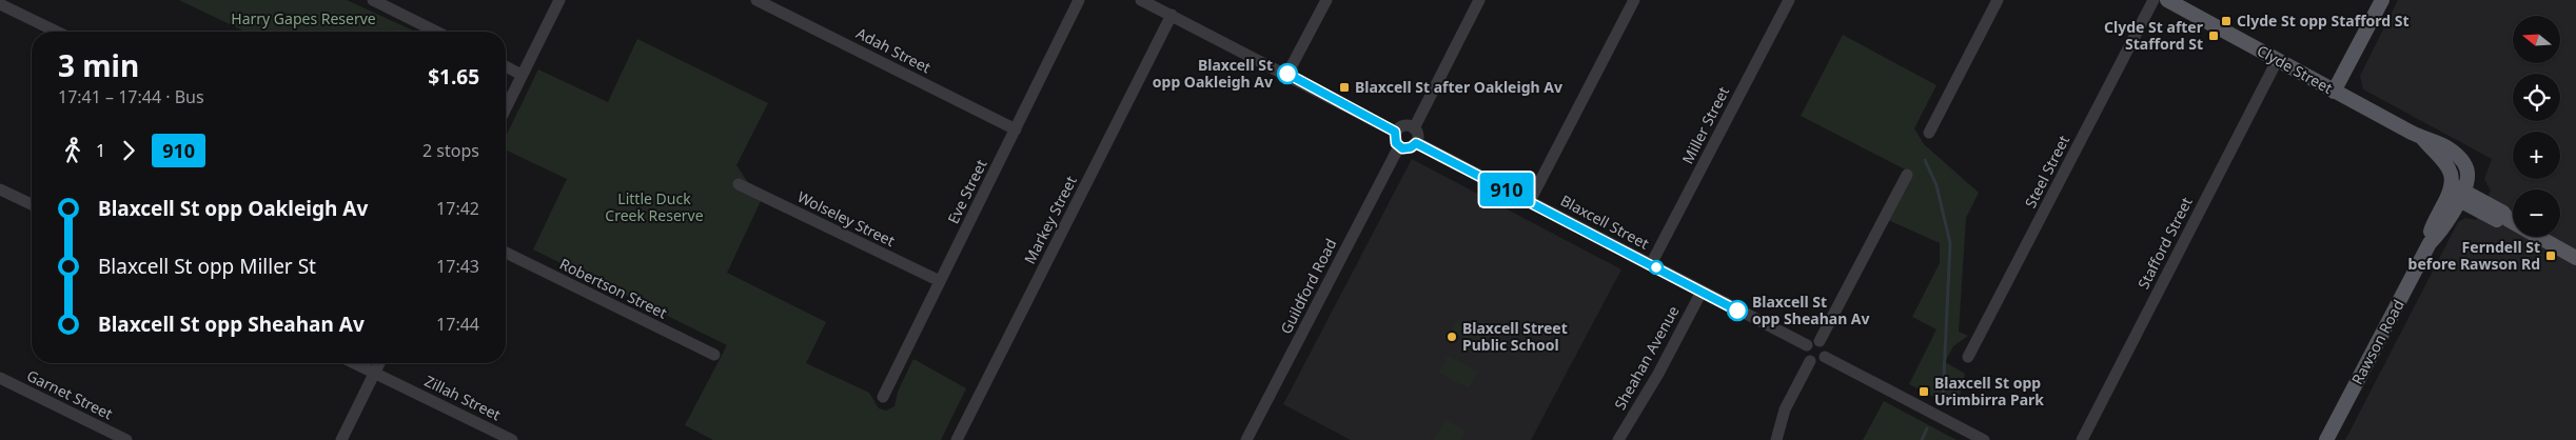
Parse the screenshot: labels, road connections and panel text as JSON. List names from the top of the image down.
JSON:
{
  "streets": {
    "main road": ["Clyde Street", "Rawson Road"],
    "street": [
      "Adah Street",
      "Miller Street",
      "Steel Street",
      "Eve Street",
      "Wolseley Street",
      "Markey Street",
      "Blaxcell Street",
      "Stafford Street",
      "Guildford Road",
      "Robertson Street",
      "Sheahan Avenue",
      "Garnet Street",
      "Zillah Street"
    ]
  },
  "crossings": [
    ["Adah Street", "Eve Street"],
    ["Clyde Street", "Stafford Street"],
    ["Clyde Street", "Rawson Road"],
    ["Miller Street", "Blaxcell Street"],
    ["Eve Street", "Wolseley Street"],
    ["Blaxcell Street", "Guildford Road"],
    ["Blaxcell Street", "Sheahan Avenue"]
  ],
  "parks": ["Harry Gapes Reserve", "Little Duck Creek Reserve"],
  "places": {
    "transit": [
      "Clyde St opp Stafford St",
      "Clyde St after Stafford St",
      "Blaxcell St after Oakleigh Av",
      "Ferndell St before Rawson Rd",
      "Blaxcell St opp Urimbirra Park"
    ],
    "other": ["Blaxcell St opp Oakleigh Av", "Blaxcell St opp Sheahan Av", "Blaxcell Street Public School"]
  },
  "lines": ["bus line 910"],
  "north": "left",
  "page": {
    "on_map": "910",
    "map_buttons": ["+", "−"],
    "heading": ["3 min", "17:41 – 17:44 · Bus", "$1.65"],
    "legs": ["1", "910", "2 stops"],
    "list": [
      {
        "name": "Blaxcell St opp Oakleigh Av",
        "value": "17:42"
      },
      {
        "name": "Blaxcell St opp Miller St",
        "value": "17:43"
      },
      {
        "name": "Blaxcell St opp Sheahan Av",
        "value": "17:44"
      }
    ]
  }
}
